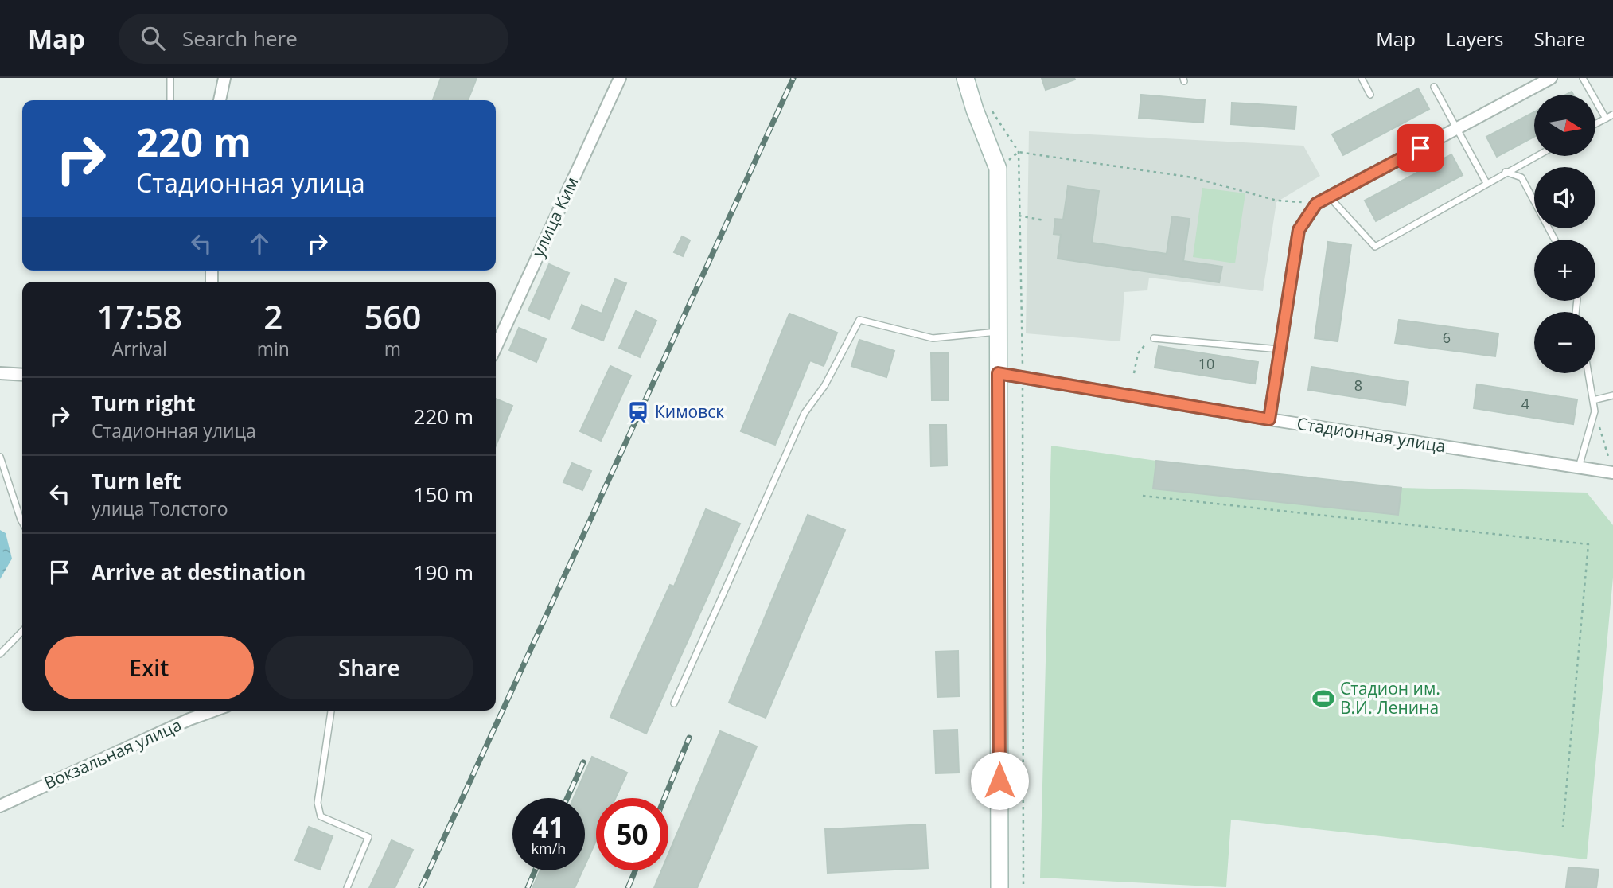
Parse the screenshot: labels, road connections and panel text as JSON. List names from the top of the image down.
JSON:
{
  "streets": {
    "street": ["улица Ким", "Стадионная улица", "Вокзальная улица"]
  },
  "places": {
    "station": ["Кимовск"],
    "sports": ["Стадион им. В.И. Ленина"]
  },
  "house_numbers": [
    "6",
    "10",
    "8",
    "4"
  ],
  "north": "right",
  "page": {
    "header": "Map",
    "search": "Search here",
    "nav": ["Map", "Layers", "Share"],
    "map_buttons": ["+", "−"],
    "turn": ["220 m", "Стадионная улица"],
    "eta": [
      "17:58",
      "Arrival",
      "2",
      "min",
      "560",
      "m"
    ],
    "list": [
      {
        "name": "Turn right",
        "note": "Стадионная улица",
        "value": "220 m"
      },
      {
        "name": "Turn left",
        "note": "улица Толстого",
        "value": "150 m"
      },
      {
        "name": "Arrive at destination",
        "value": "190 m"
      }
    ],
    "buttons": ["Exit", "Share"],
    "speed": "41 km/h",
    "limit": "50"
  }
}
